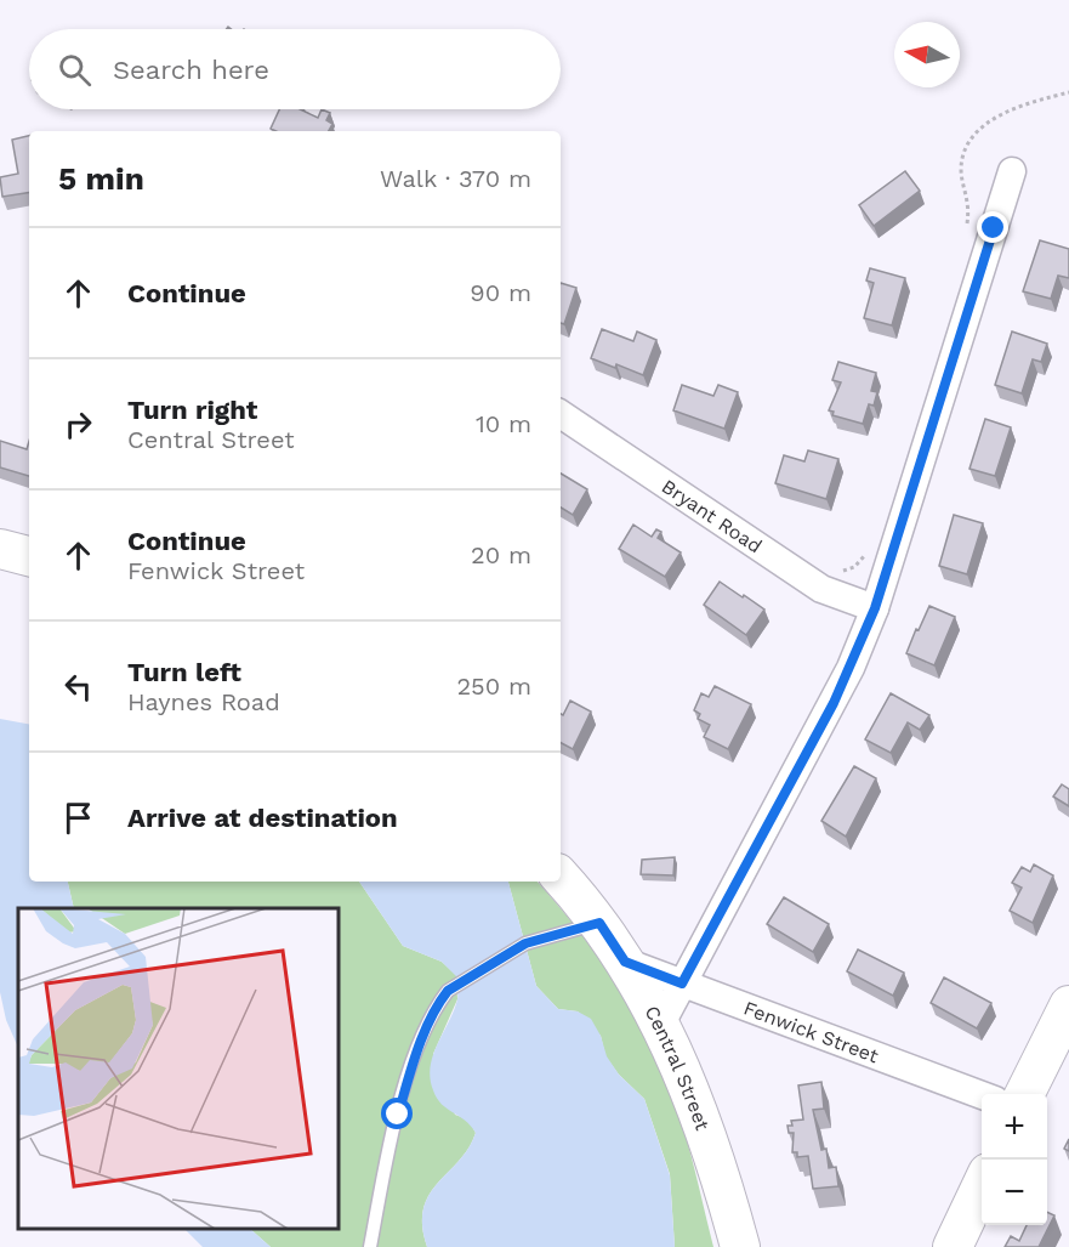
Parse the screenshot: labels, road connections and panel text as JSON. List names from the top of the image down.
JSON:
{
  "streets": {
    "main road": ["Central Street"],
    "street": ["Bryant Road", "Fenwick Street"]
  },
  "crossings": [
    ["Fenwick Street", "Central Street"]
  ],
  "north": "left",
  "page": {
    "search": "Search here",
    "heading": ["5 min", "Walk · 370 m"],
    "list": [
      ["Continue", "90 m"],
      ["Turn right", "Central Street", "10 m"],
      ["Continue", "Fenwick Street", "20 m"],
      ["Turn left", "Haynes Road", "250 m"],
      "Arrive at destination"
    ],
    "map_buttons": ["+", "−"]
  }
}
